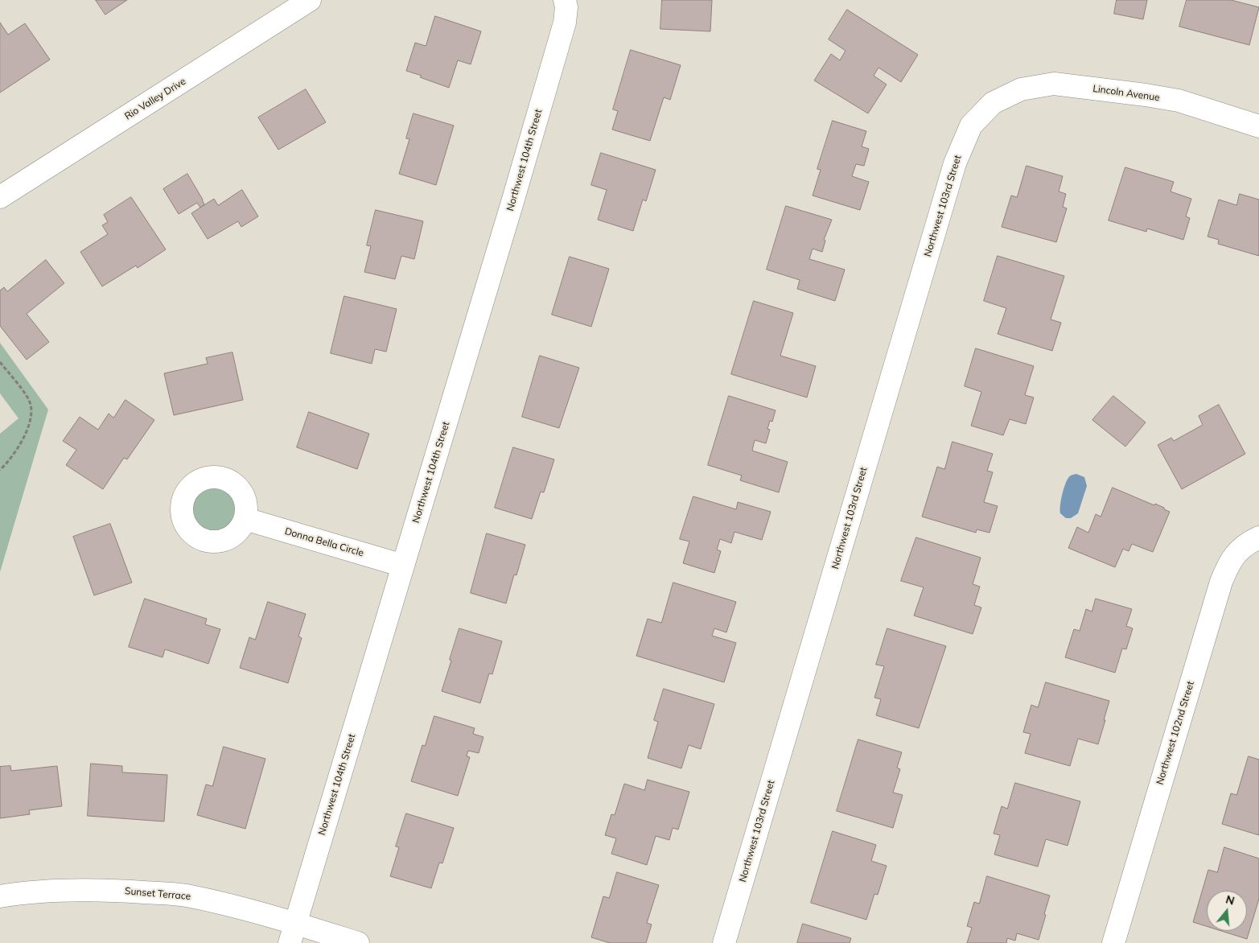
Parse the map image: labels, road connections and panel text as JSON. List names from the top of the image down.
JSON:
{
  "streets": {
    "street": [
      "Lincoln Avenue",
      "Rio Valley Drive",
      "Northwest 104th Street",
      "Northwest 103rd Street",
      "Donna Bella Circle",
      "Northwest 102nd Street",
      "Sunset Terrace"
    ]
  },
  "crossings": [
    ["Lincoln Avenue", "Northwest 103rd Street"],
    ["Northwest 104th Street", "Donna Bella Circle"],
    ["Northwest 104th Street", "Sunset Terrace"]
  ],
  "north": "top"
}
